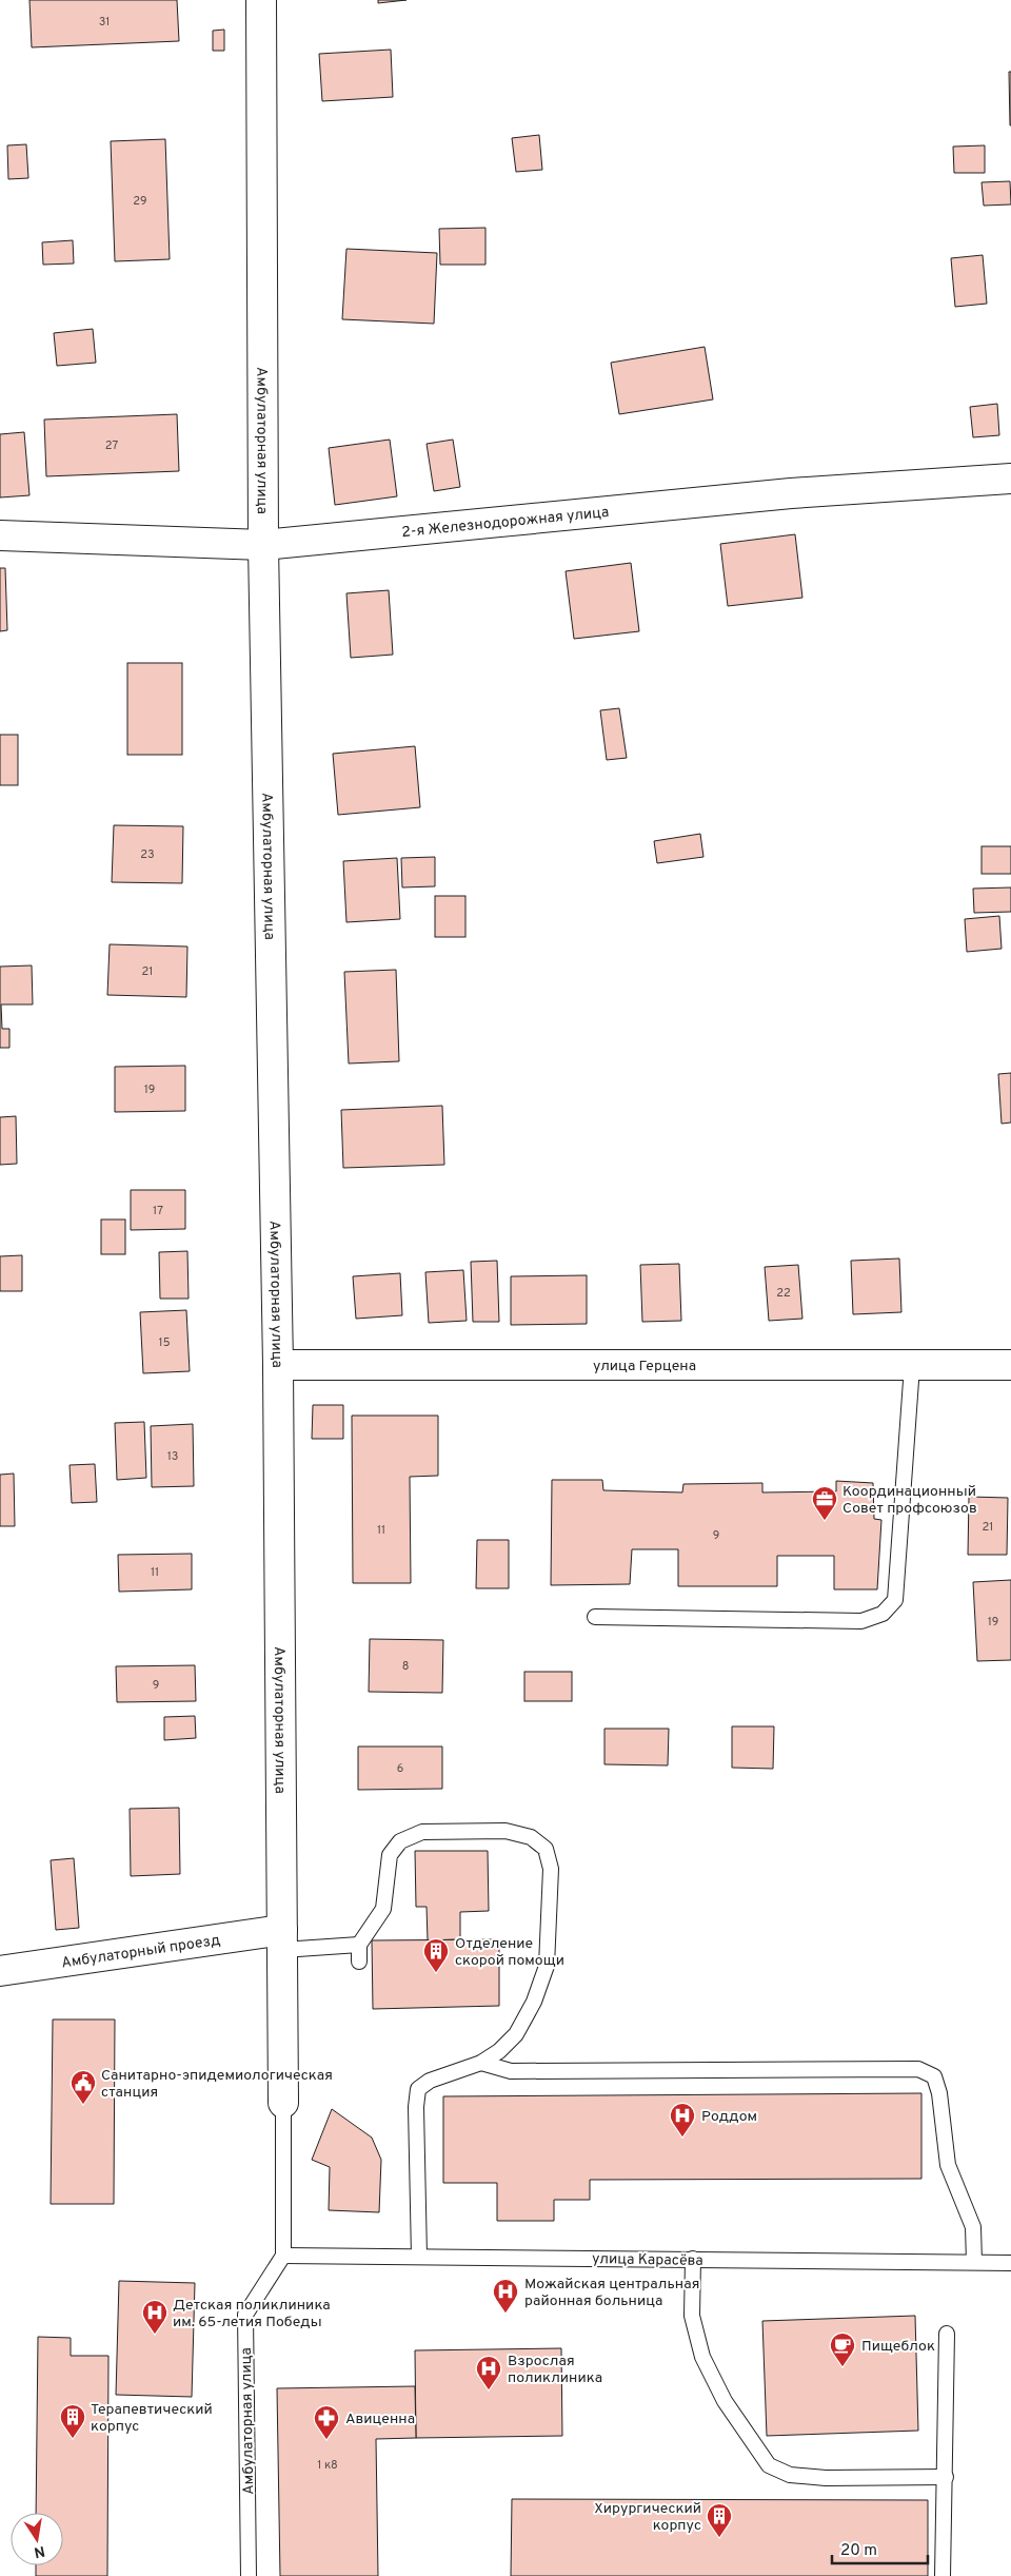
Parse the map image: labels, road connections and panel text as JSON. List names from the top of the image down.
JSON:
{
  "streets": {
    "street": [
      "Амбулаторная улица",
      "2-я Железнодорожная улица",
      "улица Герцена",
      "Амбулаторный проезд"
    ],
    "lane": ["улица Карасёва"]
  },
  "crossings": [
    ["Амбулаторная улица", "2-я Железнодорожная улица"],
    ["Амбулаторная улица", "улица Герцена"],
    ["Амбулаторная улица", "Амбулаторный проезд"],
    ["Амбулаторная улица", "улица Карасёва"]
  ],
  "places": {
    "office": ["Координационный Совет профсоюзов"],
    "building": ["Отделение скорой помощи", "Терапевтический корпус", "Хирургический корпус"],
    "public building": ["Санитарно-эпидемиологическая станция"],
    "hospital": [
      "Роддом",
      "Можайская центральная районная больница",
      "Детская поликлиника им. 65-летия Победы",
      "Взрослая поликлиника"
    ],
    "cafe": ["Пищеблок"],
    "pharmacy": ["Авиценна"]
  },
  "house_numbers": [
    "31",
    "29",
    "27",
    "23",
    "21",
    "19",
    "17",
    "22",
    "15",
    "13",
    "21",
    "11",
    "9",
    "11",
    "19",
    "8",
    "9",
    "6",
    "1 к8"
  ],
  "scale_bar": "20 m",
  "north": "bottom"
}
